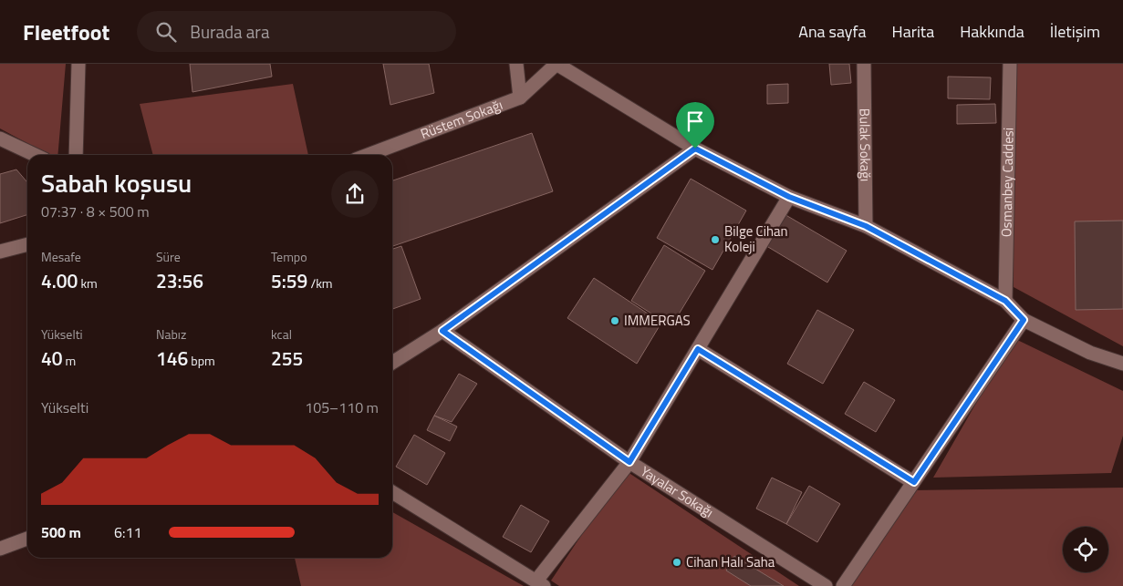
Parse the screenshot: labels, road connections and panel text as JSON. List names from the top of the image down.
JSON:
{
  "streets": {
    "street": [
      "Rüstem Sokağı",
      "Bulak Sokağı",
      "Osmanbey Caddesi",
      "Yayalar Sokağı"
    ]
  },
  "places": ["Bilge Cihan Koleji", "IMMERGAS", "Cihan Halı Saha"],
  "page": {
    "header": "Fleetfoot",
    "search": "Burada ara",
    "nav": [
      "Ana sayfa",
      "Harita",
      "Hakkında",
      "İletişim"
    ],
    "heading": ["Sabah koşusu", "07:37 · 8 × 500 m"],
    "stats": [
      ["Mesafe", "4.00 km"],
      ["Süre", "23:56"],
      ["Tempo", "5:59 /km"],
      ["Yükselti", "40 m"],
      ["Nabız", "146 bpm"],
      ["kcal", "255"]
    ],
    "chart": ["Yükselti", "105–110 m"],
    "list": [
      {
        "name": "500 m",
        "note": "6:11"
      }
    ]
  }
}
